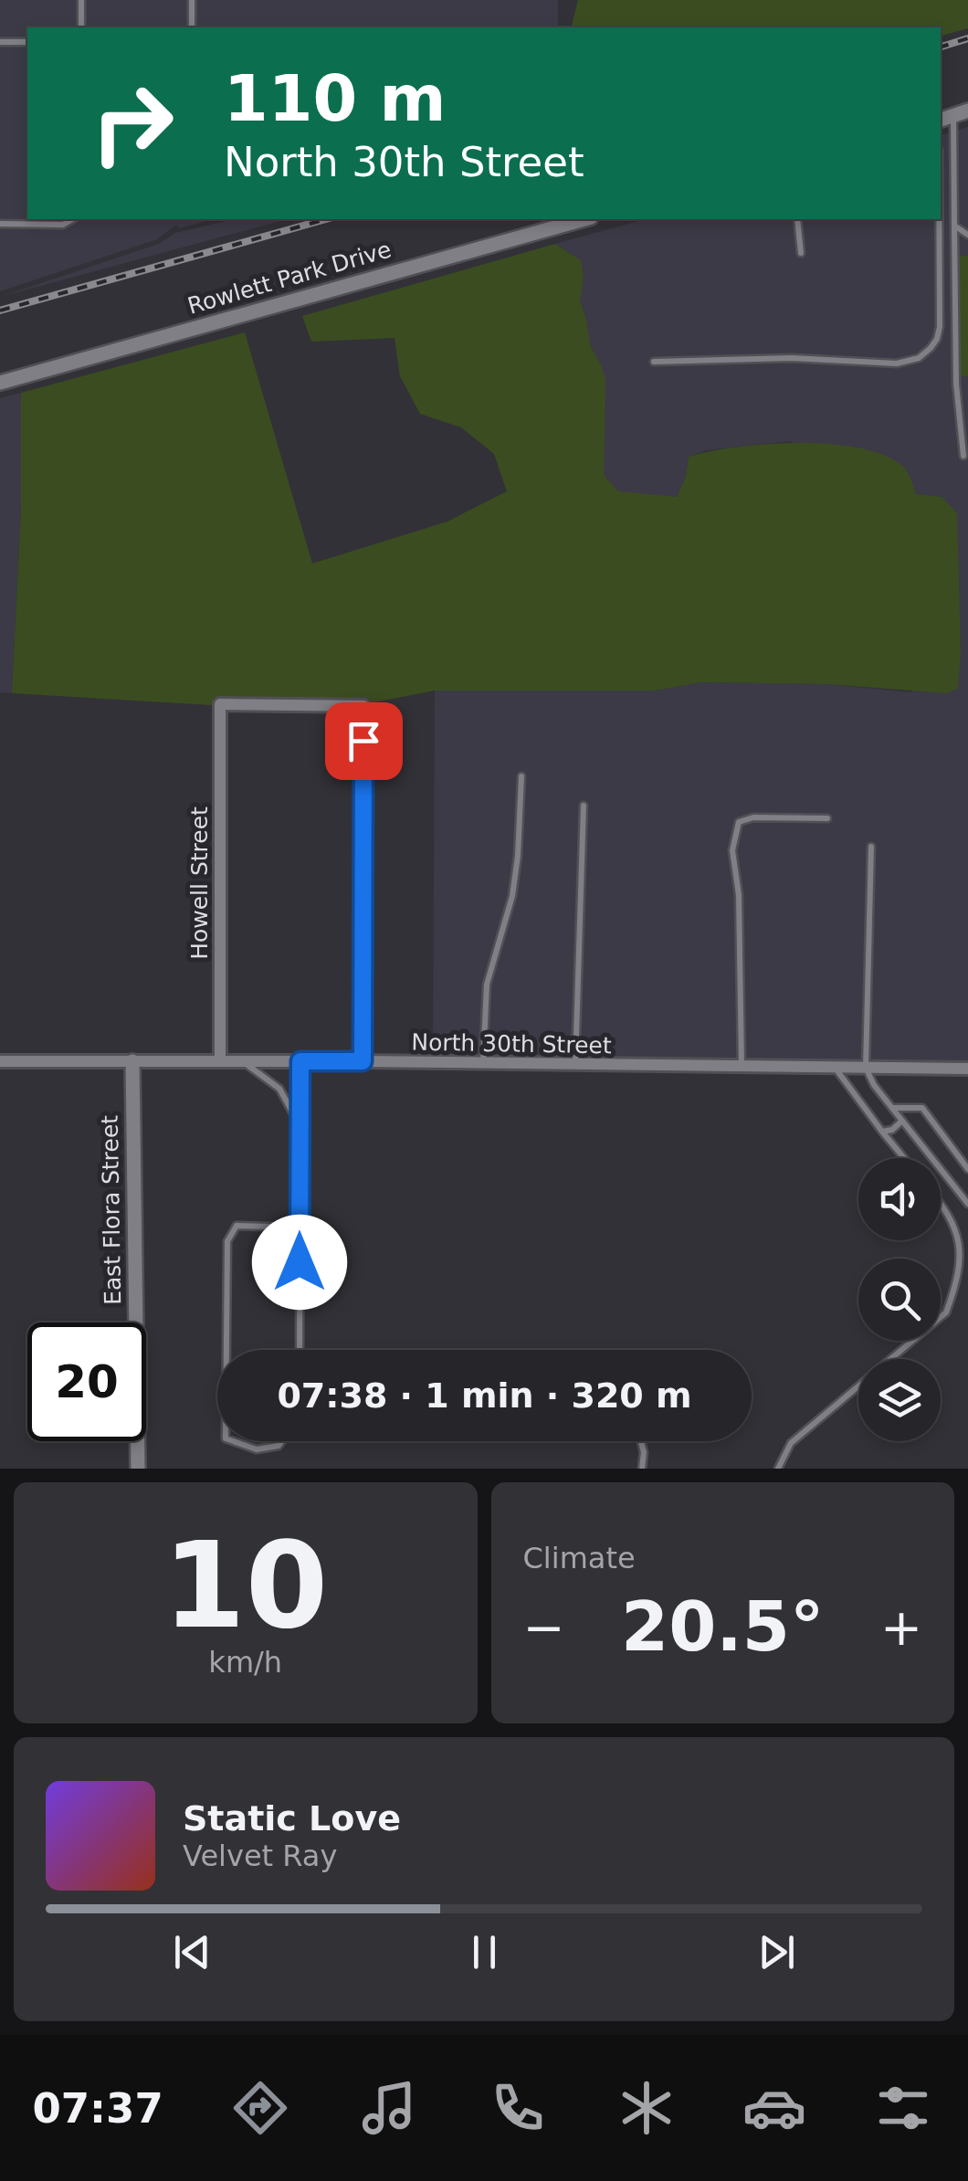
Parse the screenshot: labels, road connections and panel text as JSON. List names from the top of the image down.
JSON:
{
  "streets": {
    "street": [
      "Rowlett Park Drive",
      "Howell Street",
      "North 30th Street",
      "East Flora Street"
    ]
  },
  "crossings": [
    ["Howell Street", "North 30th Street"],
    ["North 30th Street", "East Flora Street"]
  ],
  "page": {
    "turn": ["110 m", "North 30th Street"],
    "limit": "20",
    "trip": "07:38 · 1 min · 320 m",
    "tile": [
      ["10", "km/h"],
      "Climate"
    ],
    "heat": ["−", "20.5°", "+"],
    "song": ["Static Love", "Velvet Ray"],
    "tabs": "07:37"
  }
}
